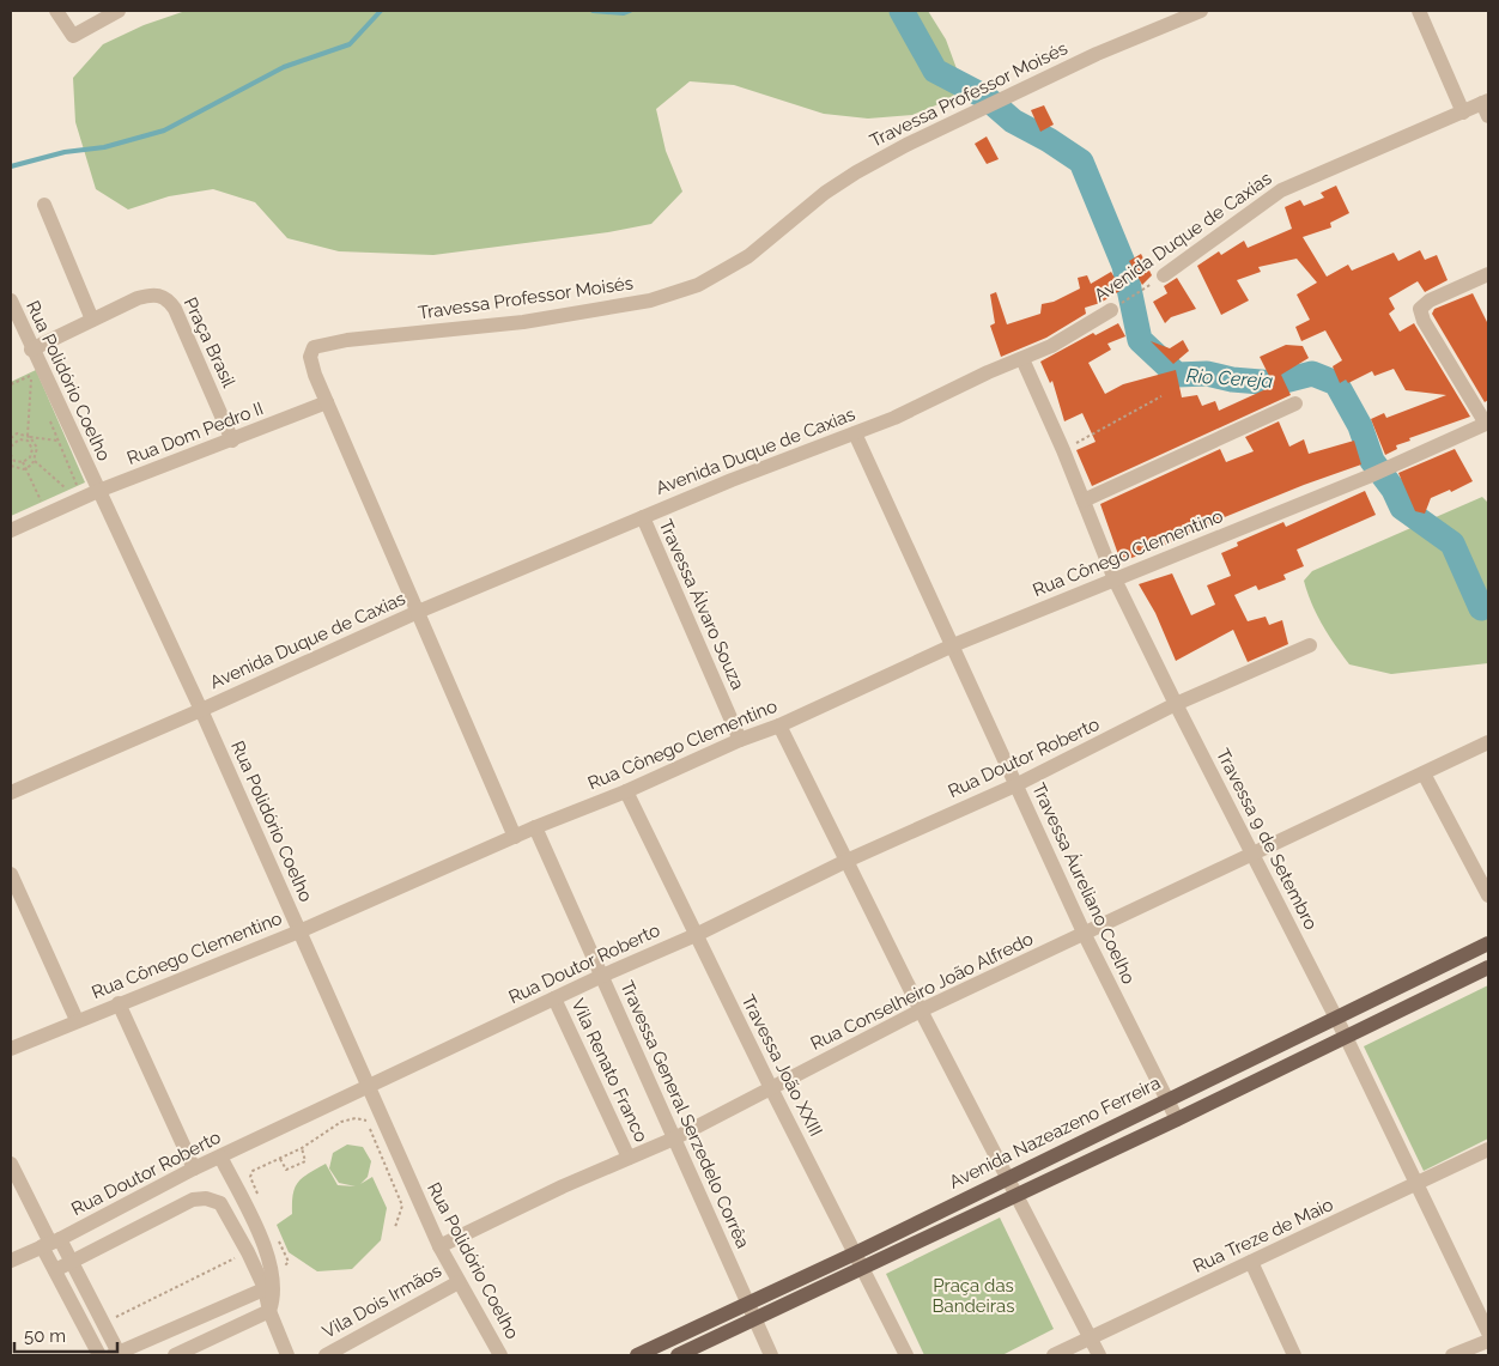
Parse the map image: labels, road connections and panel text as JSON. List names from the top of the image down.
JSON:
{
  "streets": {
    "main road": ["Avenida Nazeazeno Ferreira"],
    "street": [
      "Travessa Professor Moisés",
      "Avenida Duque de Caxias",
      "Praça Brasil",
      "Rua Polidório Coelho",
      "Rua Dom Pedro II",
      "Rua Cônego Clementino",
      "Travessa Álvaro Souza",
      "Rua Doutor Roberto",
      "Travessa 9 de Setembro",
      "Travessa Áureliano Coelho",
      "Rua Conselheiro João Alfredo",
      "Travessa João XXIII",
      "Vila Renato Franco",
      "Travessa General Serzedelo Corrêa",
      "Rua Treze de Maio",
      "Vila Dois Irmãos"
    ]
  },
  "crossings": [
    ["Travessa Professor Moisés", "Avenida Duque de Caxias"],
    ["Travessa Professor Moisés", "Rua Dom Pedro II"],
    ["Travessa Professor Moisés", "Rua Cônego Clementino"],
    ["Avenida Duque de Caxias", "Rua Polidório Coelho"],
    ["Avenida Duque de Caxias", "Travessa Álvaro Souza"],
    ["Avenida Duque de Caxias", "Travessa 9 de Setembro"],
    ["Avenida Duque de Caxias", "Travessa Áureliano Coelho"],
    ["Praça Brasil", "Rua Polidório Coelho"],
    ["Praça Brasil", "Rua Dom Pedro II"],
    ["Rua Polidório Coelho", "Rua Dom Pedro II"],
    ["Rua Polidório Coelho", "Rua Cônego Clementino"],
    ["Rua Polidório Coelho", "Rua Doutor Roberto"],
    ["Rua Polidório Coelho", "Rua Conselheiro João Alfredo"],
    ["Rua Polidório Coelho", "Vila Dois Irmãos"],
    ["Rua Cônego Clementino", "Travessa Álvaro Souza"],
    ["Rua Cônego Clementino", "Travessa 9 de Setembro"],
    ["Rua Cônego Clementino", "Travessa Áureliano Coelho"],
    ["Rua Cônego Clementino", "Travessa João XXIII"],
    ["Rua Cônego Clementino", "Travessa General Serzedelo Corrêa"],
    ["Rua Doutor Roberto", "Travessa 9 de Setembro"],
    ["Rua Doutor Roberto", "Travessa Áureliano Coelho"],
    ["Rua Doutor Roberto", "Travessa João XXIII"],
    ["Rua Doutor Roberto", "Vila Renato Franco"],
    ["Rua Doutor Roberto", "Travessa General Serzedelo Corrêa"],
    ["Travessa 9 de Setembro", "Rua Conselheiro João Alfredo"],
    ["Travessa 9 de Setembro", "Avenida Nazeazeno Ferreira"],
    ["Travessa 9 de Setembro", "Rua Treze de Maio"],
    ["Travessa Áureliano Coelho", "Rua Conselheiro João Alfredo"],
    ["Travessa Áureliano Coelho", "Avenida Nazeazeno Ferreira"],
    ["Rua Conselheiro João Alfredo", "Travessa João XXIII"],
    ["Rua Conselheiro João Alfredo", "Vila Renato Franco"],
    ["Rua Conselheiro João Alfredo", "Travessa General Serzedelo Corrêa"],
    ["Travessa João XXIII", "Avenida Nazeazeno Ferreira"],
    ["Travessa General Serzedelo Corrêa", "Avenida Nazeazeno Ferreira"]
  ],
  "water": ["Rio Cereja"],
  "parks": ["Praça das Bandeiras"],
  "scale_bar": "50 m"
}
